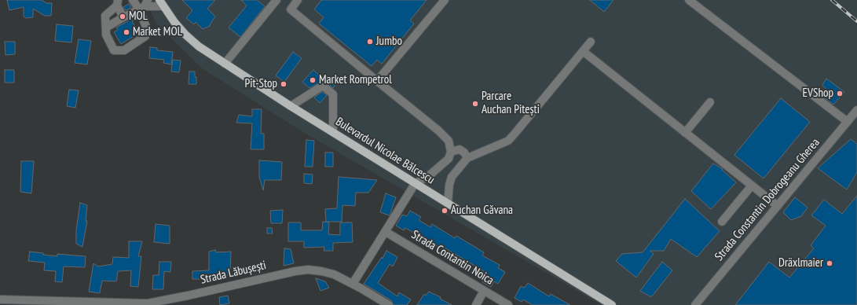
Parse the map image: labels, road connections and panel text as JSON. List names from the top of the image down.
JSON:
{
  "streets": {
    "main road": ["Bulevardul Nicolae Bălcescu"],
    "street": ["Strada Constantin Dobrogeanu Gherea", "Strada Contantin Noica", "Strada Lăbușești"]
  },
  "places": [
    "MOL",
    "Market MOL",
    "Jumbo",
    "Market Rompetrol",
    "Pit-Stop",
    "EVShop",
    "Parcare Auchan Pitești",
    "Auchan Găvana",
    "Dräxlmaier"
  ]
}
